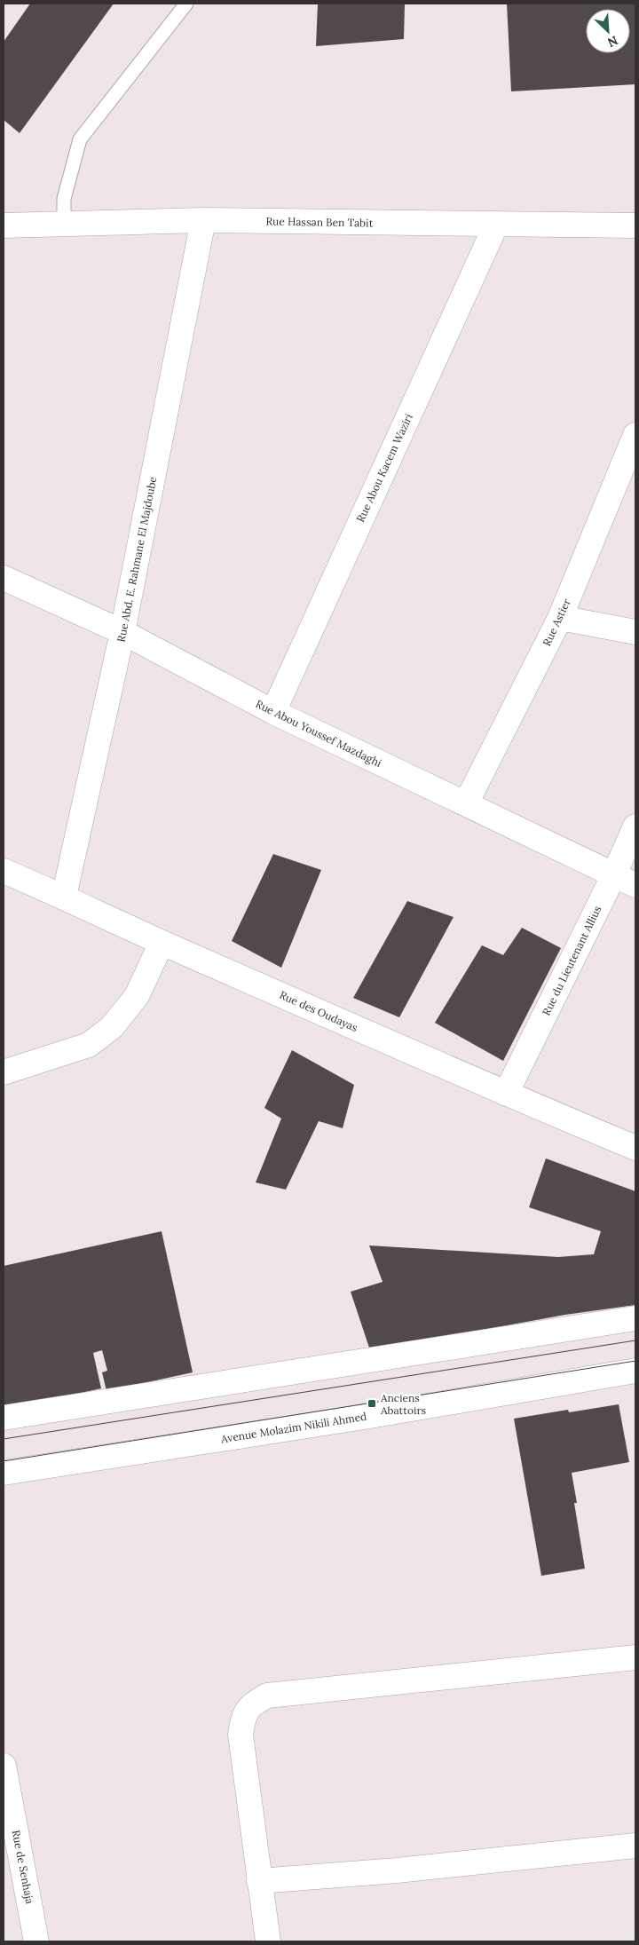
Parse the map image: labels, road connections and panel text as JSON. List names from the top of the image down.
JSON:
{
  "streets": {
    "street": [
      "Rue Hassan Ben Tabit",
      "Rue Abou Kacem Waziri",
      "Rue Abd. E. Rahmane El Majdoube",
      "Rue Astier",
      "Rue Abou Youssef Mazdaghi",
      "Rue du Lieutenant Allius",
      "Rue des Oudayas",
      "Avenue Molazim Nikili Ahmed",
      "Rue de Senhaja"
    ]
  },
  "crossings": [
    ["Rue Hassan Ben Tabit", "Rue Abou Kacem Waziri"],
    ["Rue Hassan Ben Tabit", "Rue Abd. E. Rahmane El Majdoube"],
    ["Rue Abou Kacem Waziri", "Rue Abou Youssef Mazdaghi"],
    ["Rue Abd. E. Rahmane El Majdoube", "Rue Abou Youssef Mazdaghi"],
    ["Rue Abd. E. Rahmane El Majdoube", "Rue des Oudayas"],
    ["Rue Astier", "Rue Abou Youssef Mazdaghi"],
    ["Rue Abou Youssef Mazdaghi", "Rue du Lieutenant Allius"],
    ["Rue du Lieutenant Allius", "Rue des Oudayas"]
  ],
  "places": {
    "transit": ["Anciens Abattoirs"]
  },
  "north": "bottom right"
}
